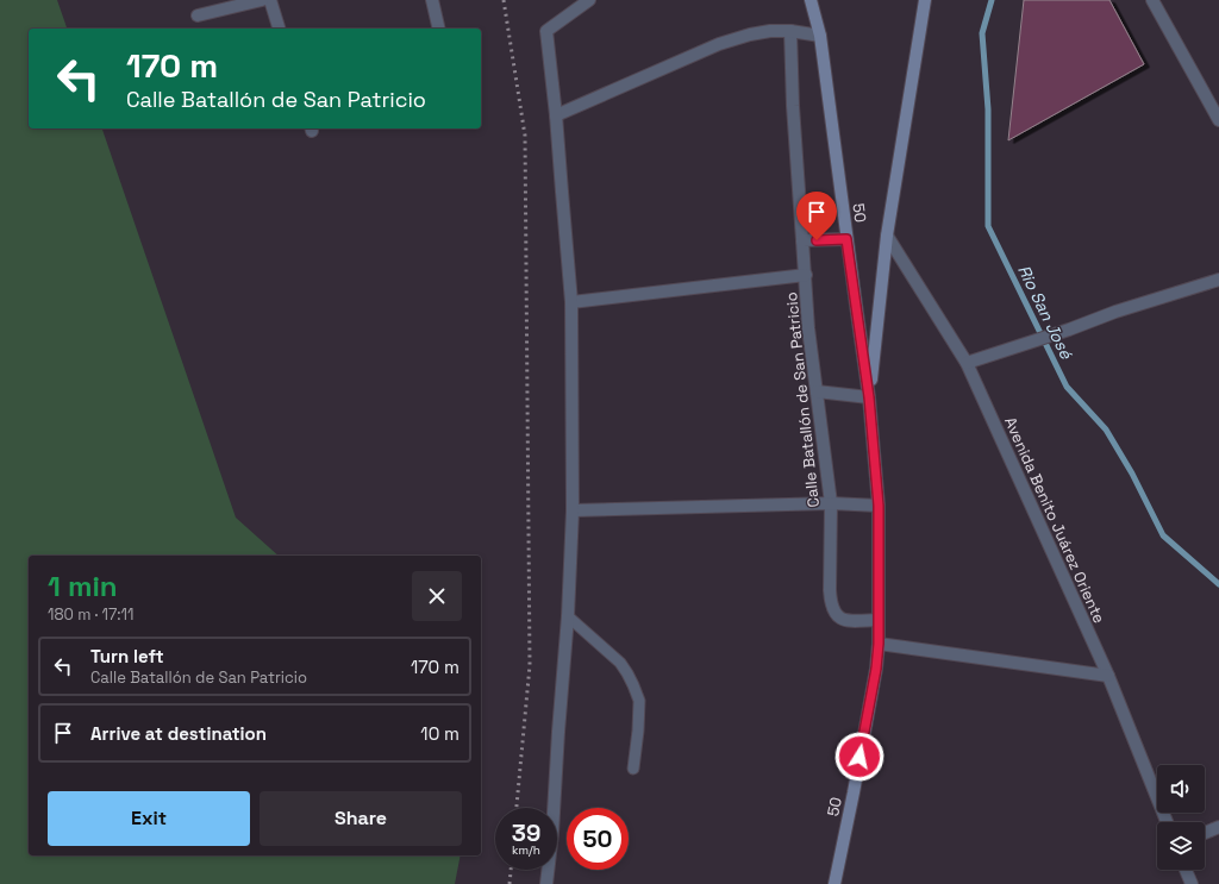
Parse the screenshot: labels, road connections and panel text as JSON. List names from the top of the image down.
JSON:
{
  "streets": {
    "main road": ["50"],
    "street": ["Calle Batallón de San Patricio", "Avenida Benito Juárez Oriente"]
  },
  "crossings": [
    ["50", "Calle Batallón de San Patricio"]
  ],
  "water": ["Rio San José"],
  "page": {
    "turn": ["170 m", "Calle Batallón de San Patricio"],
    "heading": ["1 min", "180 m · 17:11"],
    "list": [
      {
        "name": "Turn left",
        "note": "Calle Batallón de San Patricio",
        "value": "170 m"
      },
      {
        "name": "Arrive at destination",
        "value": "10 m"
      }
    ],
    "buttons": ["Exit", "Share"],
    "speed": "39 km/h",
    "limit": "50"
  }
}
